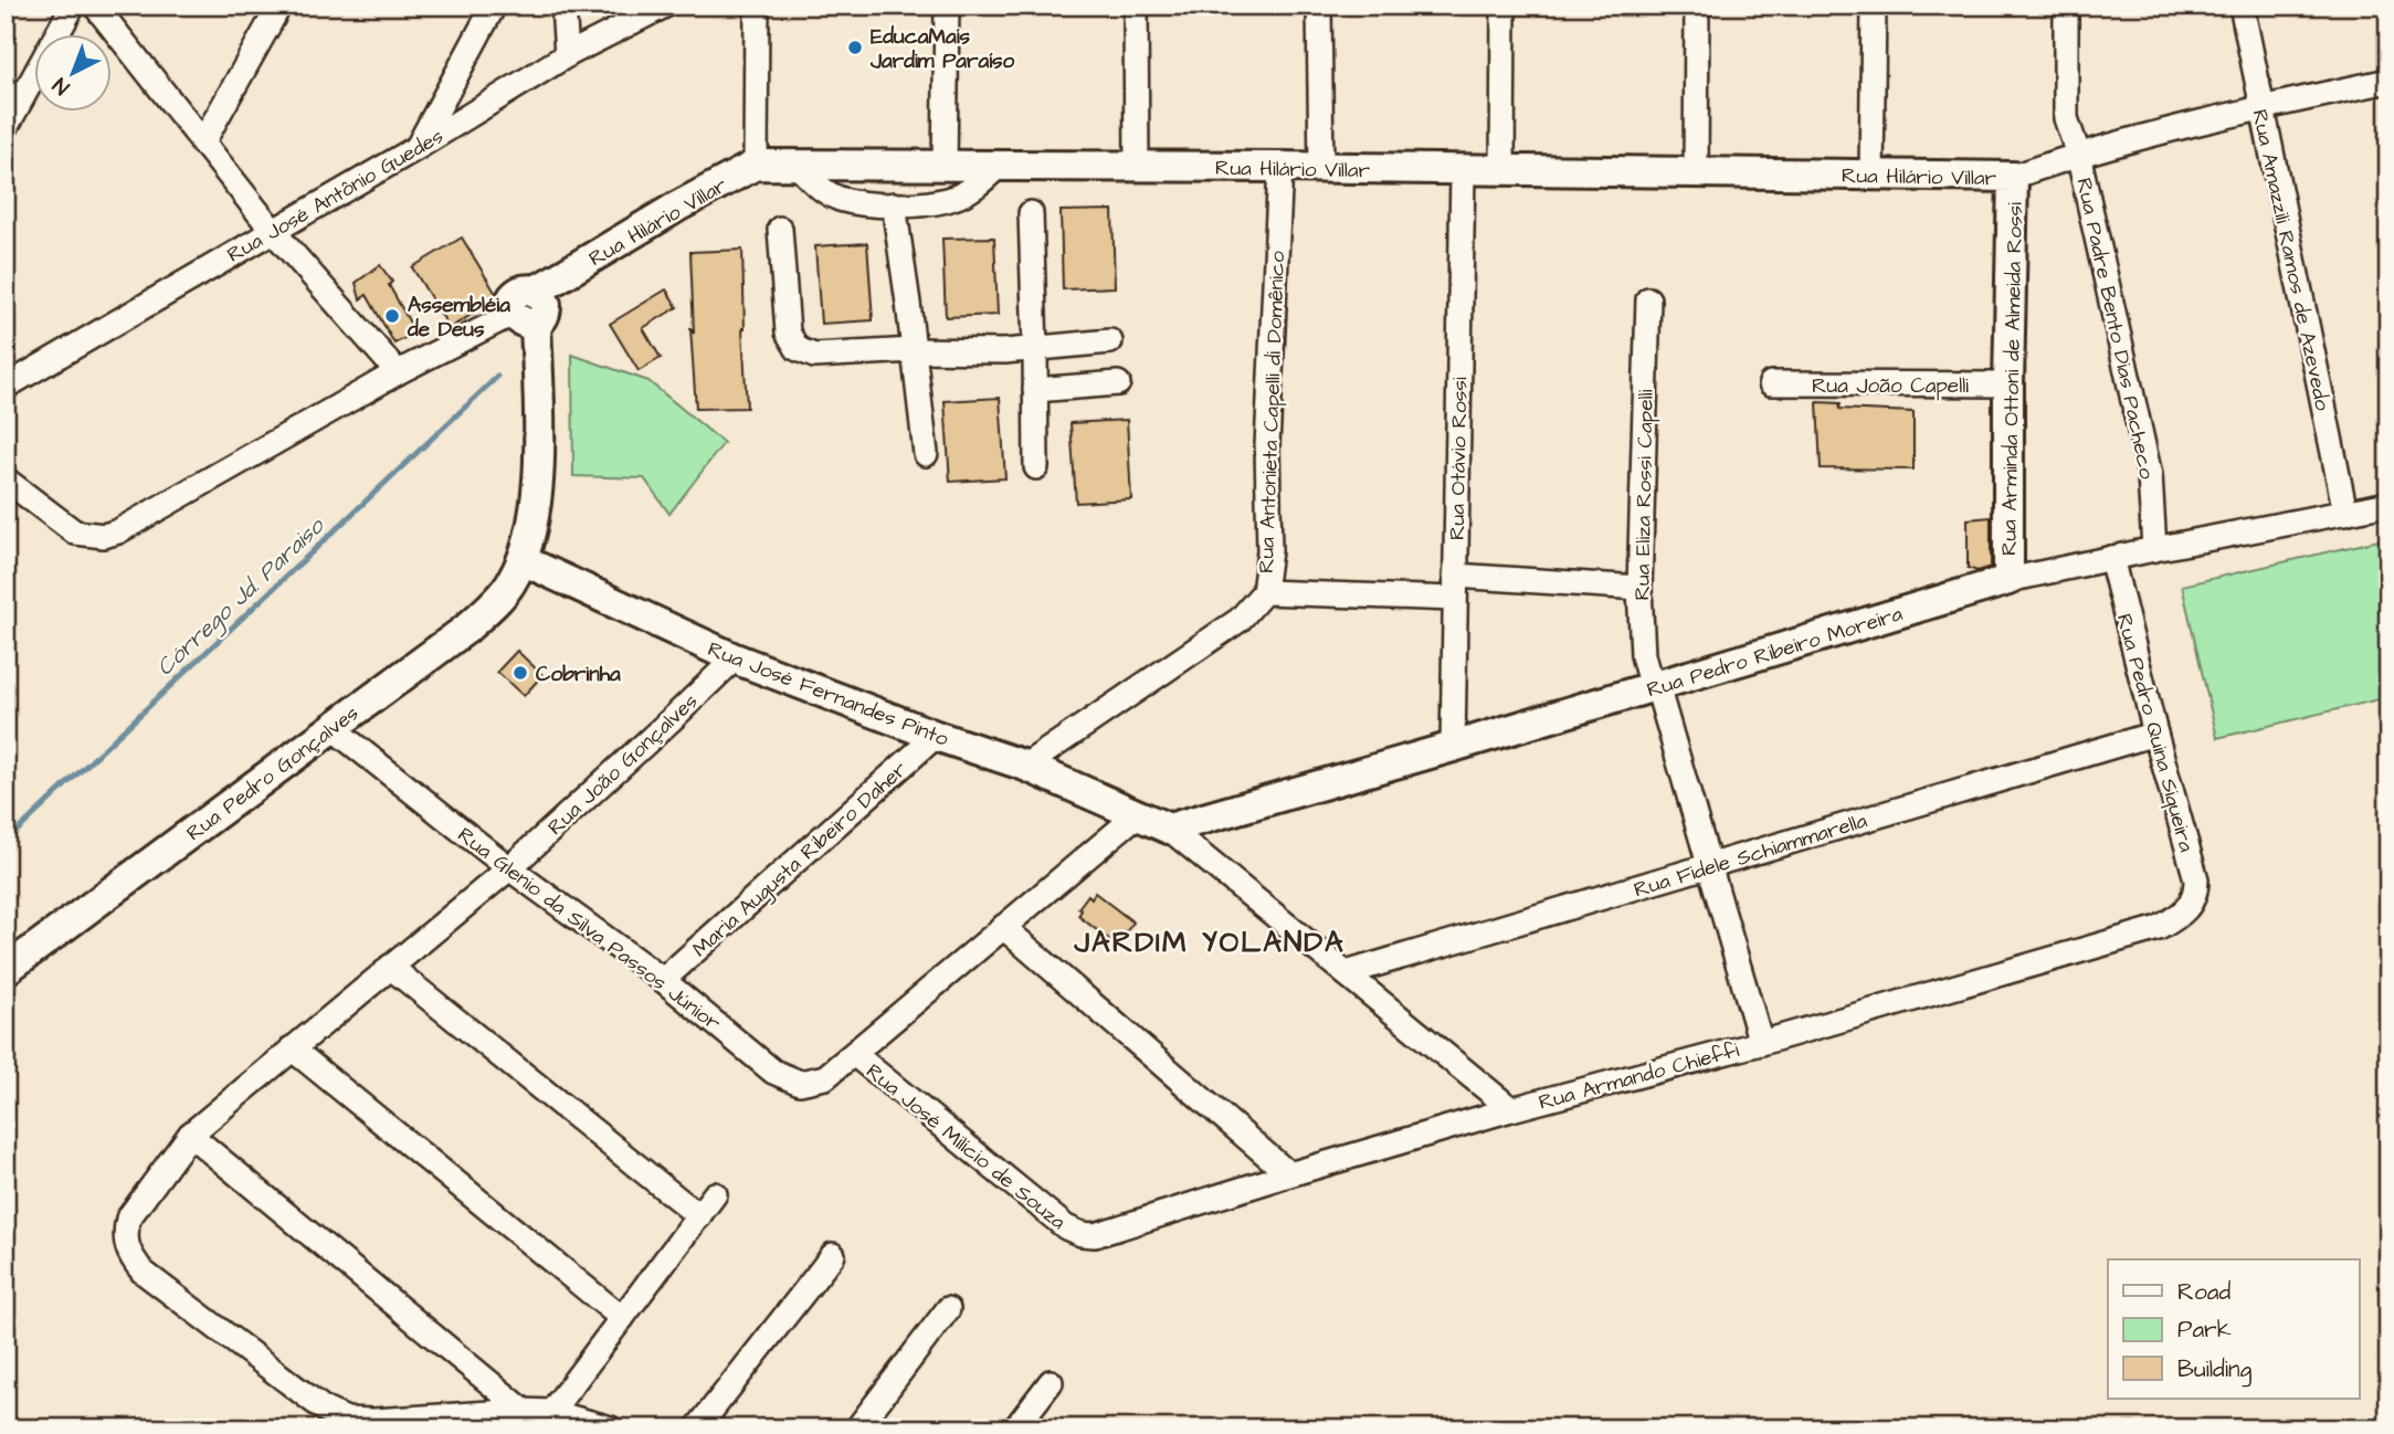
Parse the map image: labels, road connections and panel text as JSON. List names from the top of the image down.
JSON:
{
  "streets": {
    "street": [
      "Rua Hilário Villar",
      "Rua José Antônio Guedes",
      "Rua Amazzili Ramos de Azevedo",
      "Rua Padre Bento Dias Pacheco",
      "Rua Arminda Ottoni de Almeida Rossi",
      "Rua João Capelli",
      "Rua Antonieta Capelli di Domênico",
      "Rua Otávio Rossi",
      "Rua Eliza Rossi Capelli",
      "Rua Pedro Ribeiro Moreira",
      "Rua José Fernandes Pinto",
      "Rua Pedro Quina Siqueira",
      "Rua João Gonçalves",
      "Rua Pedro Gonçalves",
      "Rua Fidele Schiammarella",
      "Maria Augusta Ribeiro Daher",
      "Rua Glenio da Silva Passos Júnior",
      "Rua Armando Chieffi",
      "Rua José Milício de Souza"
    ]
  },
  "crossings": [
    ["Rua Hilário Villar", "Rua Amazzili Ramos de Azevedo"],
    ["Rua Hilário Villar", "Rua Padre Bento Dias Pacheco"],
    ["Rua Hilário Villar", "Rua Arminda Ottoni de Almeida Rossi"],
    ["Rua Hilário Villar", "Rua Antonieta Capelli di Domênico"],
    ["Rua Hilário Villar", "Rua Otávio Rossi"],
    ["Rua Amazzili Ramos de Azevedo", "Rua Pedro Ribeiro Moreira"],
    ["Rua Padre Bento Dias Pacheco", "Rua Pedro Ribeiro Moreira"],
    ["Rua Arminda Ottoni de Almeida Rossi", "Rua João Capelli"],
    ["Rua Arminda Ottoni de Almeida Rossi", "Rua Pedro Ribeiro Moreira"],
    ["Rua Antonieta Capelli di Domênico", "Rua José Fernandes Pinto"],
    ["Rua Otávio Rossi", "Rua Pedro Ribeiro Moreira"],
    ["Rua Eliza Rossi Capelli", "Rua Pedro Ribeiro Moreira"],
    ["Rua Eliza Rossi Capelli", "Rua Fidele Schiammarella"],
    ["Rua Eliza Rossi Capelli", "Rua Armando Chieffi"],
    ["Rua Pedro Ribeiro Moreira", "Rua José Fernandes Pinto"],
    ["Rua Pedro Ribeiro Moreira", "Rua Pedro Quina Siqueira"],
    ["Rua José Fernandes Pinto", "Rua João Gonçalves"],
    ["Rua José Fernandes Pinto", "Rua Pedro Gonçalves"],
    ["Rua José Fernandes Pinto", "Maria Augusta Ribeiro Daher"],
    ["Rua José Fernandes Pinto", "Rua Glenio da Silva Passos Júnior"],
    ["Rua Pedro Quina Siqueira", "Rua Fidele Schiammarella"],
    ["Rua Pedro Quina Siqueira", "Rua Armando Chieffi"],
    ["Rua João Gonçalves", "Rua Glenio da Silva Passos Júnior"],
    ["Rua Pedro Gonçalves", "Rua Glenio da Silva Passos Júnior"],
    ["Maria Augusta Ribeiro Daher", "Rua Glenio da Silva Passos Júnior"],
    ["Rua Glenio da Silva Passos Júnior", "Rua José Milício de Souza"],
    ["Rua Armando Chieffi", "Rua José Milício de Souza"]
  ],
  "districts": ["JARDIM YOLANDA"],
  "water": ["Córrego Jd. Paraiso"],
  "places": ["EducaMais Jardim Paraíso", "Assembléia de Deus", "Cobrinha"],
  "legend": ["Road", "Park", "Building"],
  "north": "bottom left"
}
